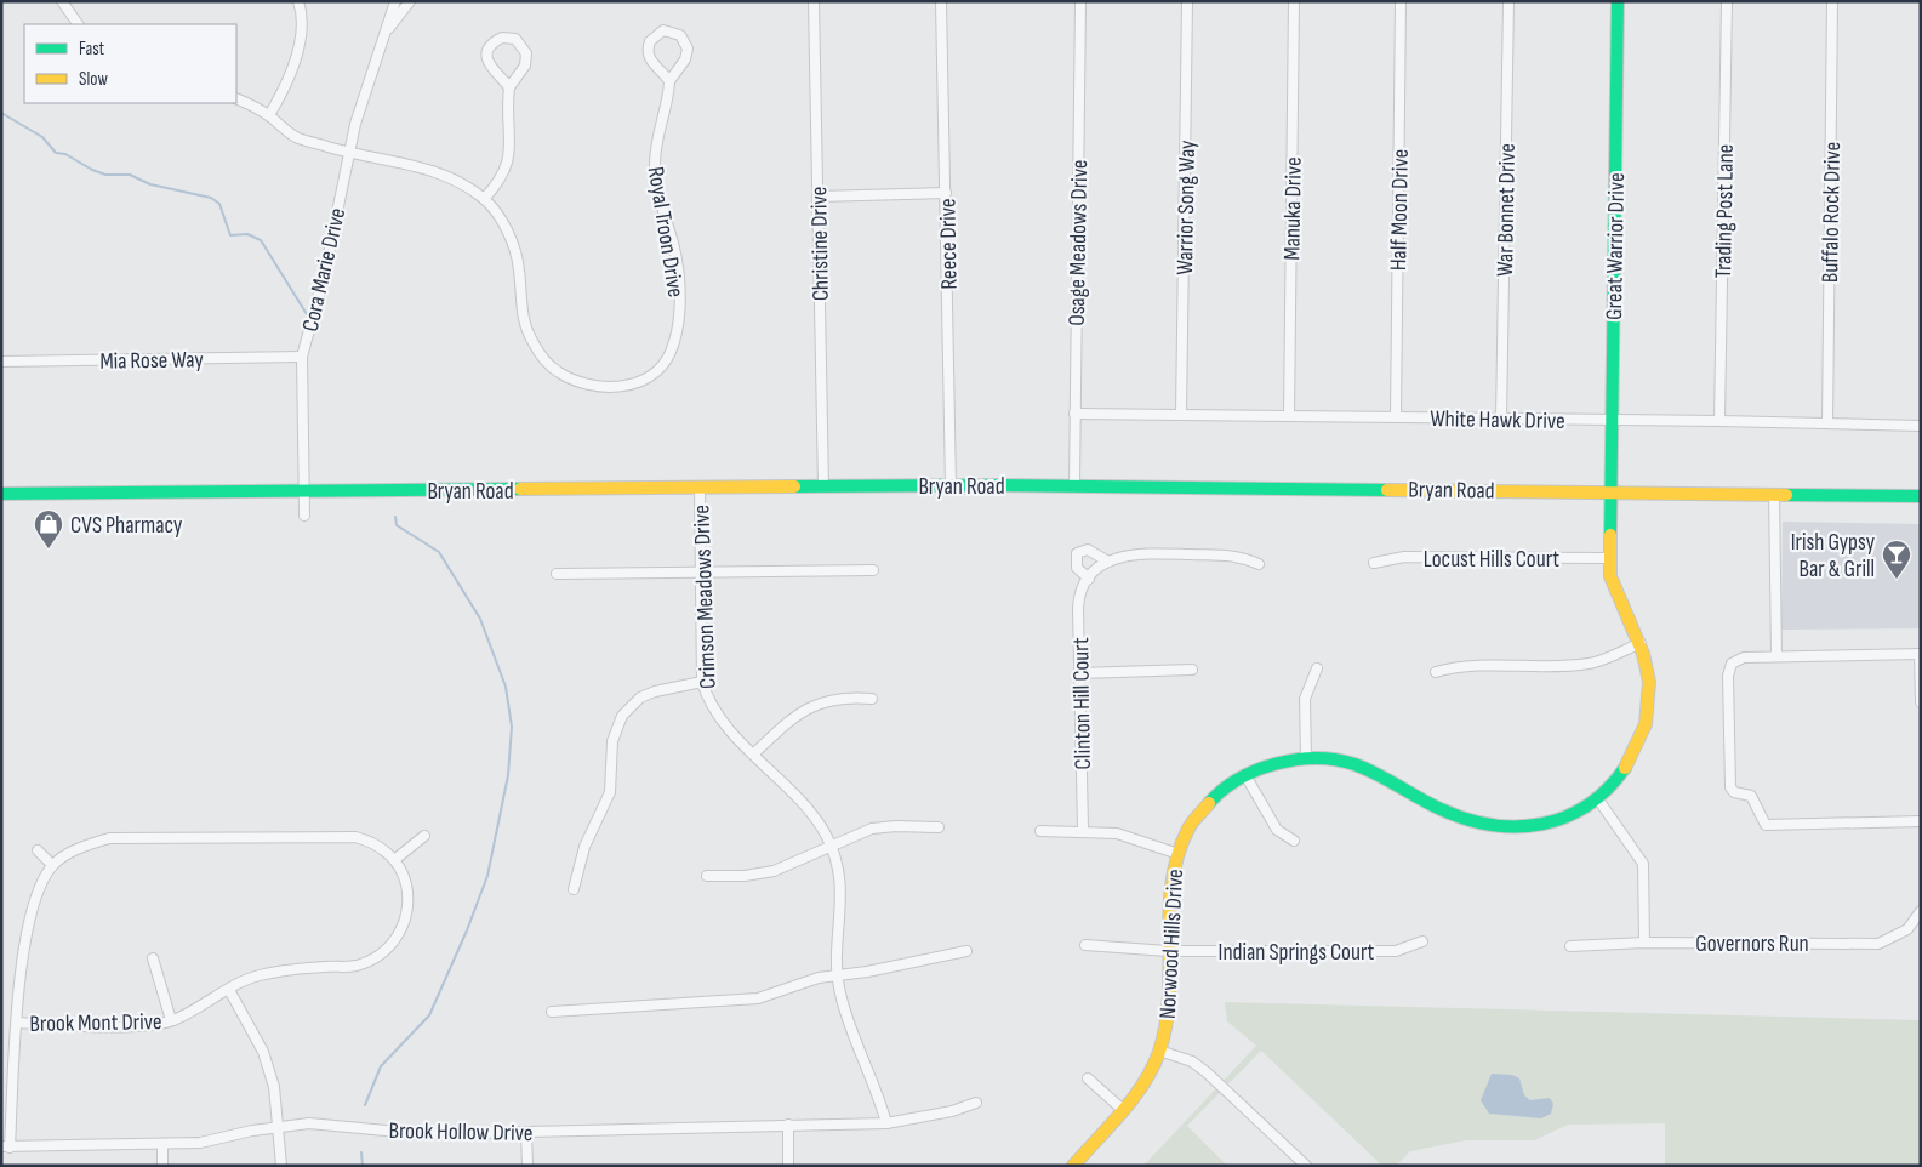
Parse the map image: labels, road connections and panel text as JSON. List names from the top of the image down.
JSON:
{
  "streets": {
    "main road": ["Great Warrior Drive", "Bryan Road", "Norwood Hills Drive"],
    "street": [
      "Warrior Song Way",
      "Manuka Drive",
      "Half Moon Drive",
      "War Bonnet Drive",
      "Trading Post Lane",
      "Buffalo Rock Drive",
      "Royal Troon Drive",
      "Osage Meadows Drive",
      "Christine Drive",
      "Reece Drive",
      "Cora Marie Drive",
      "Mia Rose Way",
      "White Hawk Drive",
      "Locust Hills Court",
      "Crimson Meadows Drive",
      "Clinton Hill Court",
      "Governors Run",
      "Indian Springs Court",
      "Brook Mont Drive",
      "Brook Hollow Drive"
    ]
  },
  "crossings": [
    ["Warrior Song Way", "White Hawk Drive"],
    ["Manuka Drive", "White Hawk Drive"],
    ["Half Moon Drive", "White Hawk Drive"],
    ["War Bonnet Drive", "White Hawk Drive"],
    ["Trading Post Lane", "White Hawk Drive"],
    ["Buffalo Rock Drive", "White Hawk Drive"],
    ["Royal Troon Drive", "Cora Marie Drive"],
    ["Osage Meadows Drive", "White Hawk Drive"],
    ["Osage Meadows Drive", "Bryan Road"],
    ["Christine Drive", "Bryan Road"],
    ["Reece Drive", "Bryan Road"],
    ["Great Warrior Drive", "White Hawk Drive"],
    ["Great Warrior Drive", "Bryan Road"],
    ["Great Warrior Drive", "Norwood Hills Drive"],
    ["Cora Marie Drive", "Mia Rose Way"],
    ["Cora Marie Drive", "Bryan Road"],
    ["Bryan Road", "Crimson Meadows Drive"],
    ["Bryan Road", "Norwood Hills Drive"],
    ["Locust Hills Court", "Norwood Hills Drive"],
    ["Crimson Meadows Drive", "Brook Hollow Drive"],
    ["Norwood Hills Drive", "Indian Springs Court"],
    ["Brook Mont Drive", "Brook Hollow Drive"]
  ],
  "places": {
    "shop": ["CVS Pharmacy"],
    "bar": ["Irish Gypsy Bar & Grill"]
  },
  "legend": ["Fast", "Slow"]
}
